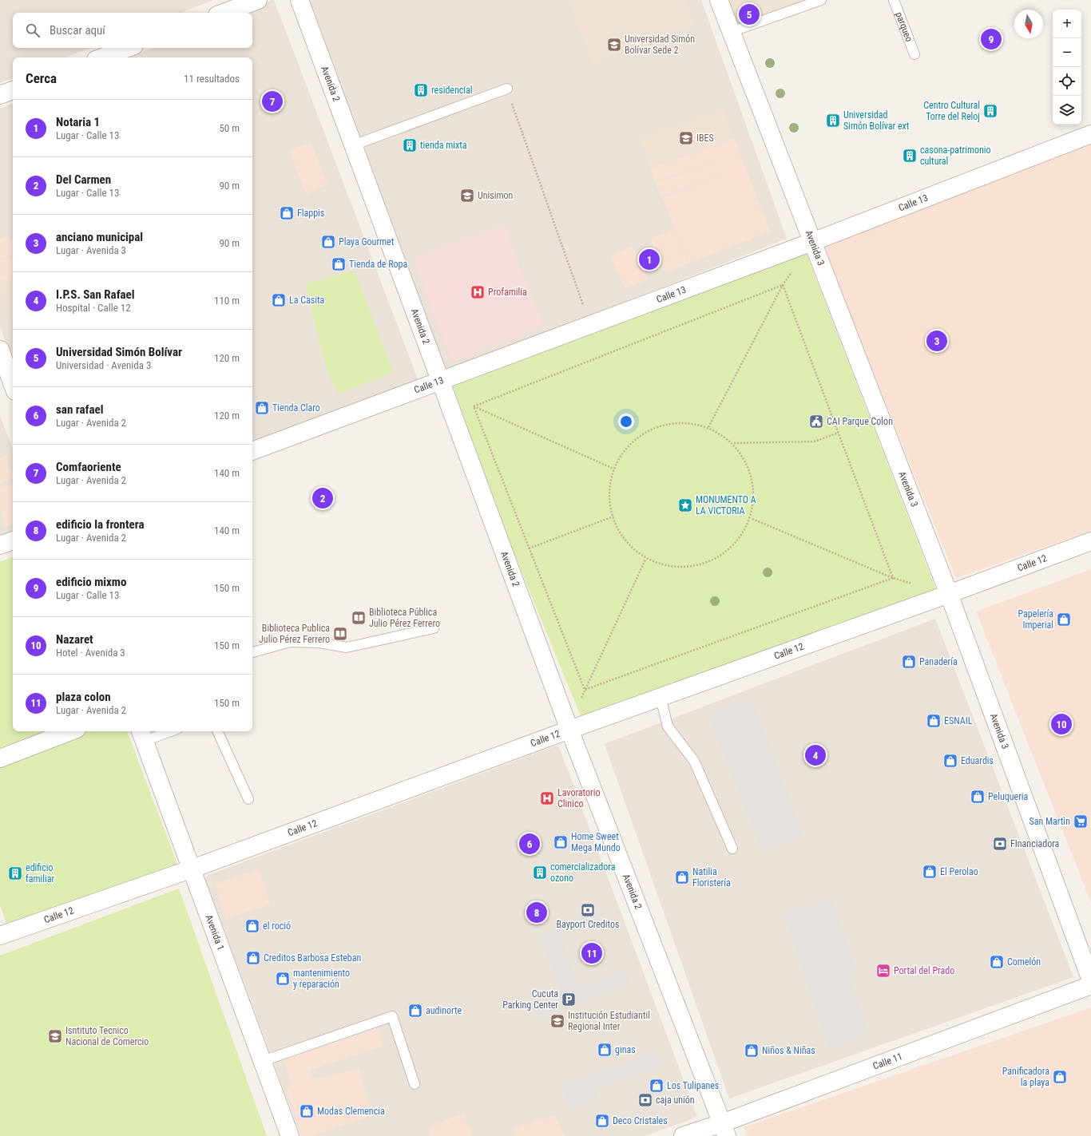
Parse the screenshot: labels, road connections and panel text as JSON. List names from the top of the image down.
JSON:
{
  "streets": {
    "street": [
      "Avenida 2",
      "Calle 13",
      "Avenida 3",
      "Calle 12",
      "Avenida 1",
      "Calle 11"
    ],
    "lane": ["parqueo"]
  },
  "crossings": [
    ["Avenida 2", "Calle 13"],
    ["Avenida 2", "Calle 12"],
    ["Avenida 2", "Calle 11"],
    ["Calle 13", "Avenida 3"],
    ["Avenida 3", "Calle 12"],
    ["Calle 12", "Avenida 1"]
  ],
  "places": {
    "school or university": [
      "Universidad Simón Bolívar Sede 2",
      "IBES",
      "Unisimon",
      "Institución Estudiantil Regional Inter",
      "Isntituto Tecnico Nacional de Comercio"
    ],
    "building": [
      "residencial",
      "Centro Cultural Torre del Reloj",
      "Universidad Simón Bolívar ext",
      "tienda mixta",
      "casona-patrimonio cultural",
      "comercializadora ozono",
      "edificio familiar"
    ],
    "shop": [
      "Flappis",
      "Playa Gourmet",
      "Tienda de Ropa",
      "La Casita",
      "Tienda Claro",
      "Papelería Imperial",
      "Panadería",
      "ESNAIL",
      "Eduardis",
      "Peluqueria",
      "Home Sweet Mega Mundo",
      "El Perolao",
      "Natilia Floristería",
      "el roció",
      "Creditos Barbosa Esteban",
      "Comelón",
      "mantenimiento y reparación",
      "audinorte",
      "ginas",
      "Niños & Niñas",
      "Panificadora la playa",
      "Los Tulipanes",
      "Modas Clemencia",
      "Deco Cristales"
    ],
    "hospital": ["Profamilia", "Lavoratorio Clinico"],
    "public building": ["CAI Parque Colon"],
    "place": ["MONUMENTO A LA VICTORIA"],
    "library": ["Biblioteca Pública Julio Pérez Ferrero", "Biblioteca Publica Julio Pérez Ferrero"],
    "supermarket": ["San Martìn"],
    "bank": ["FInanciadora", "Bayport Creditos", "caja unión"],
    "hotel": ["Portal del Prado"],
    "parking": ["Cucuta Parking Center"]
  },
  "north": "bottom",
  "page": {
    "pins": [
      "5",
      "9",
      "7",
      "1",
      "3",
      "2",
      "10",
      "4",
      "6",
      "8",
      "11"
    ],
    "map_buttons": ["+", "−"],
    "search": "Buscar aquí",
    "heading": ["Cerca", "11 resultados"],
    "list": [
      {
        "mark": "1",
        "name": "Notaria 1",
        "note": "Lugar · Calle 13",
        "value": "50 m"
      },
      {
        "mark": "2",
        "name": "Del Carmen",
        "note": "Lugar · Calle 13",
        "value": "90 m"
      },
      {
        "mark": "3",
        "name": "anciano municipal",
        "note": "Lugar · Avenida 3",
        "value": "90 m"
      },
      {
        "mark": "4",
        "name": "I.P.S. San Rafael",
        "note": "Hospital · Calle 12",
        "value": "110 m"
      },
      {
        "mark": "5",
        "name": "Universidad Simón Bolívar",
        "note": "Universidad · Avenida 3",
        "value": "120 m"
      },
      {
        "mark": "6",
        "name": "san rafael",
        "note": "Lugar · Avenida 2",
        "value": "120 m"
      },
      {
        "mark": "7",
        "name": "Comfaoriente",
        "note": "Lugar · Avenida 2",
        "value": "140 m"
      },
      {
        "mark": "8",
        "name": "edificio la frontera",
        "note": "Lugar · Avenida 2",
        "value": "140 m"
      },
      {
        "mark": "9",
        "name": "edificio mixmo",
        "note": "Lugar · Calle 13",
        "value": "150 m"
      },
      {
        "mark": "10",
        "name": "Nazaret",
        "note": "Hotel · Avenida 3",
        "value": "150 m"
      },
      {
        "mark": "11",
        "name": "plaza colon",
        "note": "Lugar · Avenida 2",
        "value": "150 m"
      }
    ]
  }
}
